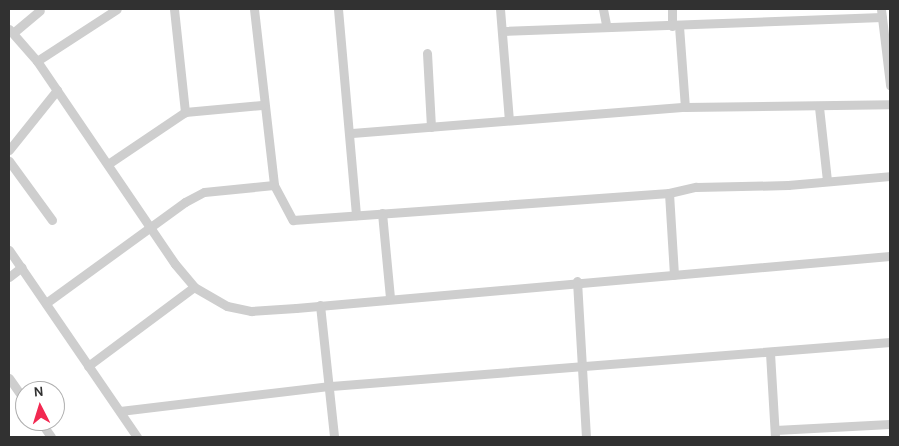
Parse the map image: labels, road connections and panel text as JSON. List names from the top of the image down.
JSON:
{
  "north": "top"
}
